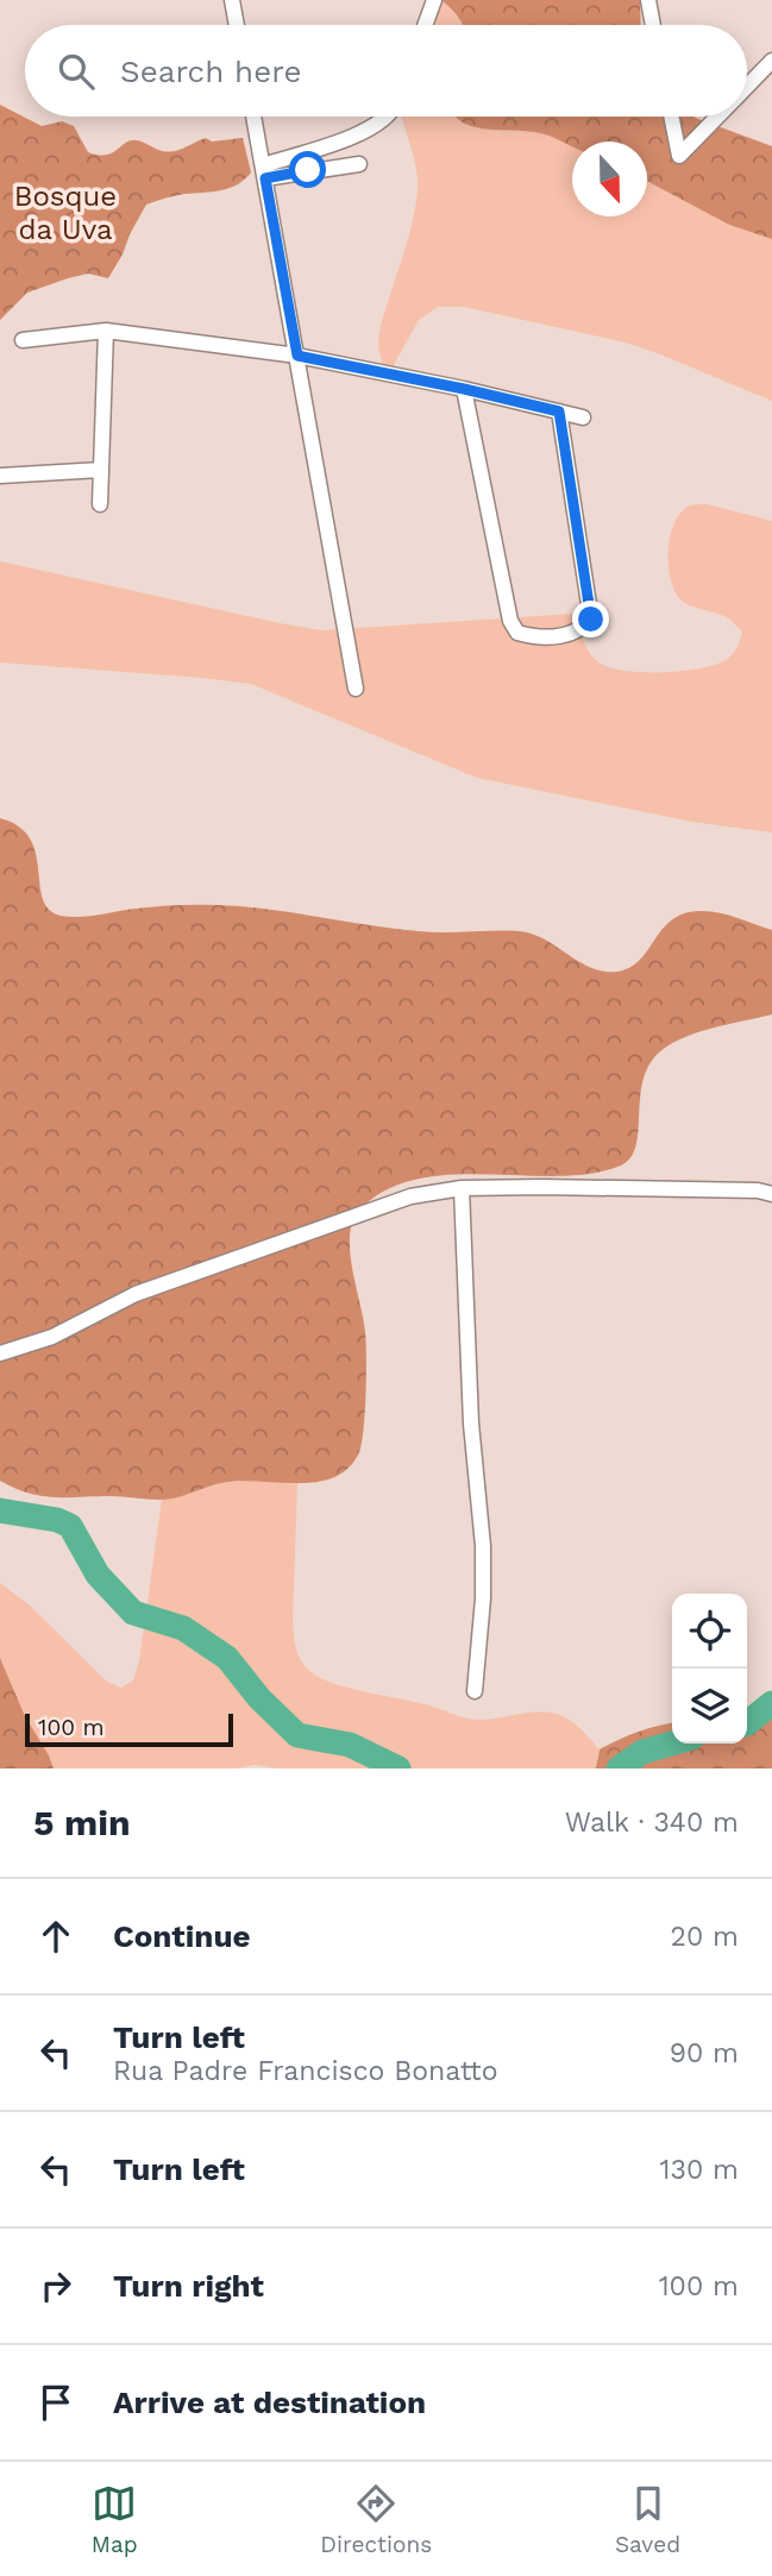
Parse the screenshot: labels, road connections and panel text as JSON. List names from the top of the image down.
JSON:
{
  "parks": ["Bosque da Uva"],
  "scale_bar": "100 m",
  "north": "bottom",
  "page": {
    "search": "Search here",
    "scale": "100 m",
    "heading": ["5 min", "Walk · 340 m"],
    "list": [
      ["Continue", "20 m"],
      ["Turn left", "Rua Padre Francisco Bonatto", "90 m"],
      ["Turn left", "130 m"],
      ["Turn right", "100 m"],
      "Arrive at destination"
    ],
    "nav": ["Map", "Directions", "Saved"]
  }
}
